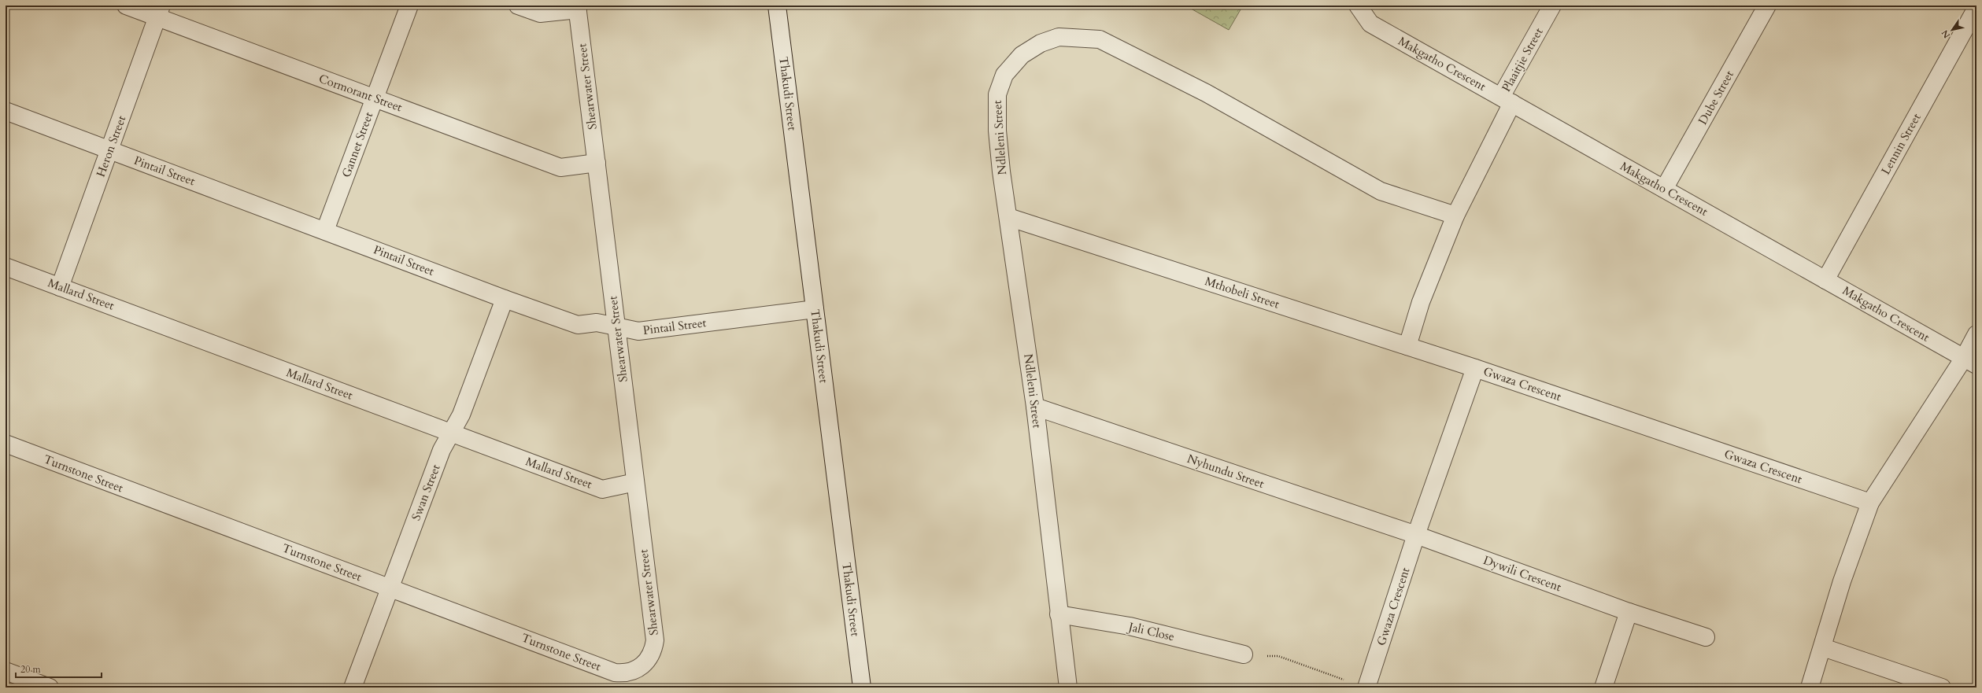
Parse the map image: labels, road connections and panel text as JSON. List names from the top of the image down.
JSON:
{
  "streets": {
    "street": [
      "Plaaitjie Street",
      "Makgatho Crescent",
      "Shearwater Street",
      "Cormorant Street",
      "Thakudi Street",
      "Dube Street",
      "Ndleleni Street",
      "Lennin Street",
      "Gannet Street",
      "Heron Street",
      "Pintail Street",
      "Mthobeli Street",
      "Mallard Street",
      "Gwaza Crescent",
      "Nyhundu Street",
      "Turnstone Street",
      "Swan Street",
      "Dywili Crescent",
      "Jali Close"
    ]
  },
  "crossings": [
    ["Plaaitjie Street", "Makgatho Crescent"],
    ["Plaaitjie Street", "Ndleleni Street"],
    ["Plaaitjie Street", "Mthobeli Street"],
    ["Makgatho Crescent", "Dube Street"],
    ["Makgatho Crescent", "Lennin Street"],
    ["Shearwater Street", "Cormorant Street"],
    ["Shearwater Street", "Pintail Street"],
    ["Shearwater Street", "Mallard Street"],
    ["Shearwater Street", "Turnstone Street"],
    ["Cormorant Street", "Gannet Street"],
    ["Cormorant Street", "Heron Street"],
    ["Thakudi Street", "Pintail Street"],
    ["Ndleleni Street", "Mthobeli Street"],
    ["Ndleleni Street", "Nyhundu Street"],
    ["Ndleleni Street", "Jali Close"],
    ["Gannet Street", "Pintail Street"],
    ["Heron Street", "Pintail Street"],
    ["Heron Street", "Mallard Street"],
    ["Pintail Street", "Swan Street"],
    ["Mthobeli Street", "Gwaza Crescent"],
    ["Mallard Street", "Swan Street"],
    ["Gwaza Crescent", "Nyhundu Street"],
    ["Gwaza Crescent", "Dywili Crescent"],
    ["Nyhundu Street", "Dywili Crescent"],
    ["Turnstone Street", "Swan Street"]
  ],
  "scale_bar": "20 m",
  "north": "bottom left"
}
